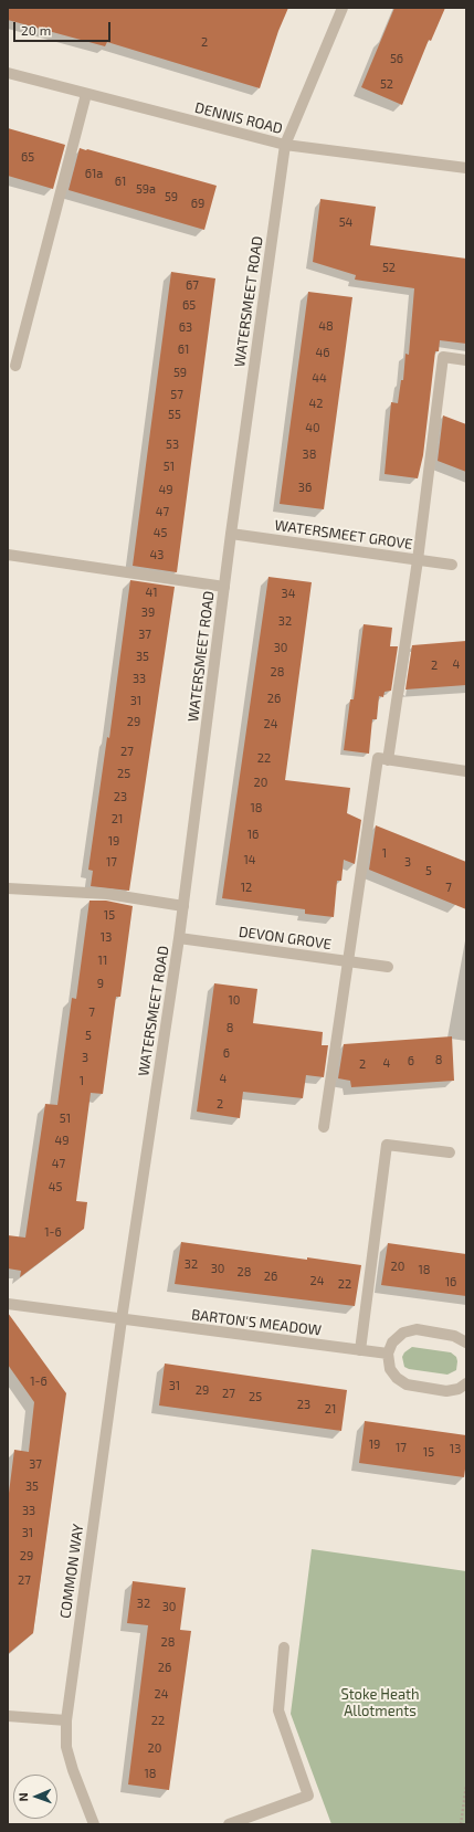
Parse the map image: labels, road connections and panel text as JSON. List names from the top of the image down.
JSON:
{
  "streets": {
    "street": [
      "DENNIS ROAD",
      "WATERSMEET ROAD",
      "WATERSMEET GROVE",
      "DEVON GROVE",
      "BARTON'S MEADOW",
      "COMMON WAY"
    ]
  },
  "crossings": [
    ["DENNIS ROAD", "WATERSMEET ROAD"],
    ["WATERSMEET ROAD", "WATERSMEET GROVE"],
    ["WATERSMEET ROAD", "DEVON GROVE"],
    ["WATERSMEET ROAD", "BARTON'S MEADOW"],
    ["WATERSMEET ROAD", "COMMON WAY"],
    ["BARTON'S MEADOW", "COMMON WAY"]
  ],
  "parks": ["Stoke Heath Allotments"],
  "house_numbers": [
    "2",
    "56",
    "52",
    "65",
    "61a",
    "61",
    "59a",
    "59",
    "69",
    "54",
    "52",
    "67",
    "65",
    "48",
    "63",
    "61",
    "46",
    "59",
    "44",
    "57",
    "42",
    "55",
    "40",
    "53",
    "38",
    "51",
    "36",
    "49",
    "47",
    "45",
    "43",
    "41",
    "34",
    "39",
    "32",
    "37",
    "30",
    "35",
    "4",
    "2",
    "28",
    "33",
    "26",
    "31",
    "29",
    "24",
    "27",
    "22",
    "25",
    "20",
    "23",
    "18",
    "21",
    "16",
    "19",
    "1",
    "14",
    "17",
    "3",
    "5",
    "12",
    "7",
    "15",
    "13",
    "11",
    "9",
    "10",
    "7",
    "8",
    "5",
    "6",
    "3",
    "8",
    "6",
    "4",
    "2",
    "4",
    "1",
    "2",
    "51",
    "49",
    "47",
    "45",
    "1-6",
    "32",
    "20",
    "30",
    "18",
    "28",
    "26",
    "24",
    "16",
    "22",
    "1-6",
    "31",
    "29",
    "27",
    "25",
    "23",
    "21",
    "19",
    "17",
    "13",
    "15",
    "37",
    "35",
    "33",
    "31",
    "29",
    "27",
    "32",
    "30",
    "28",
    "26",
    "24",
    "22",
    "20",
    "18"
  ],
  "scale_bar": "20 m",
  "north": "left"
}
